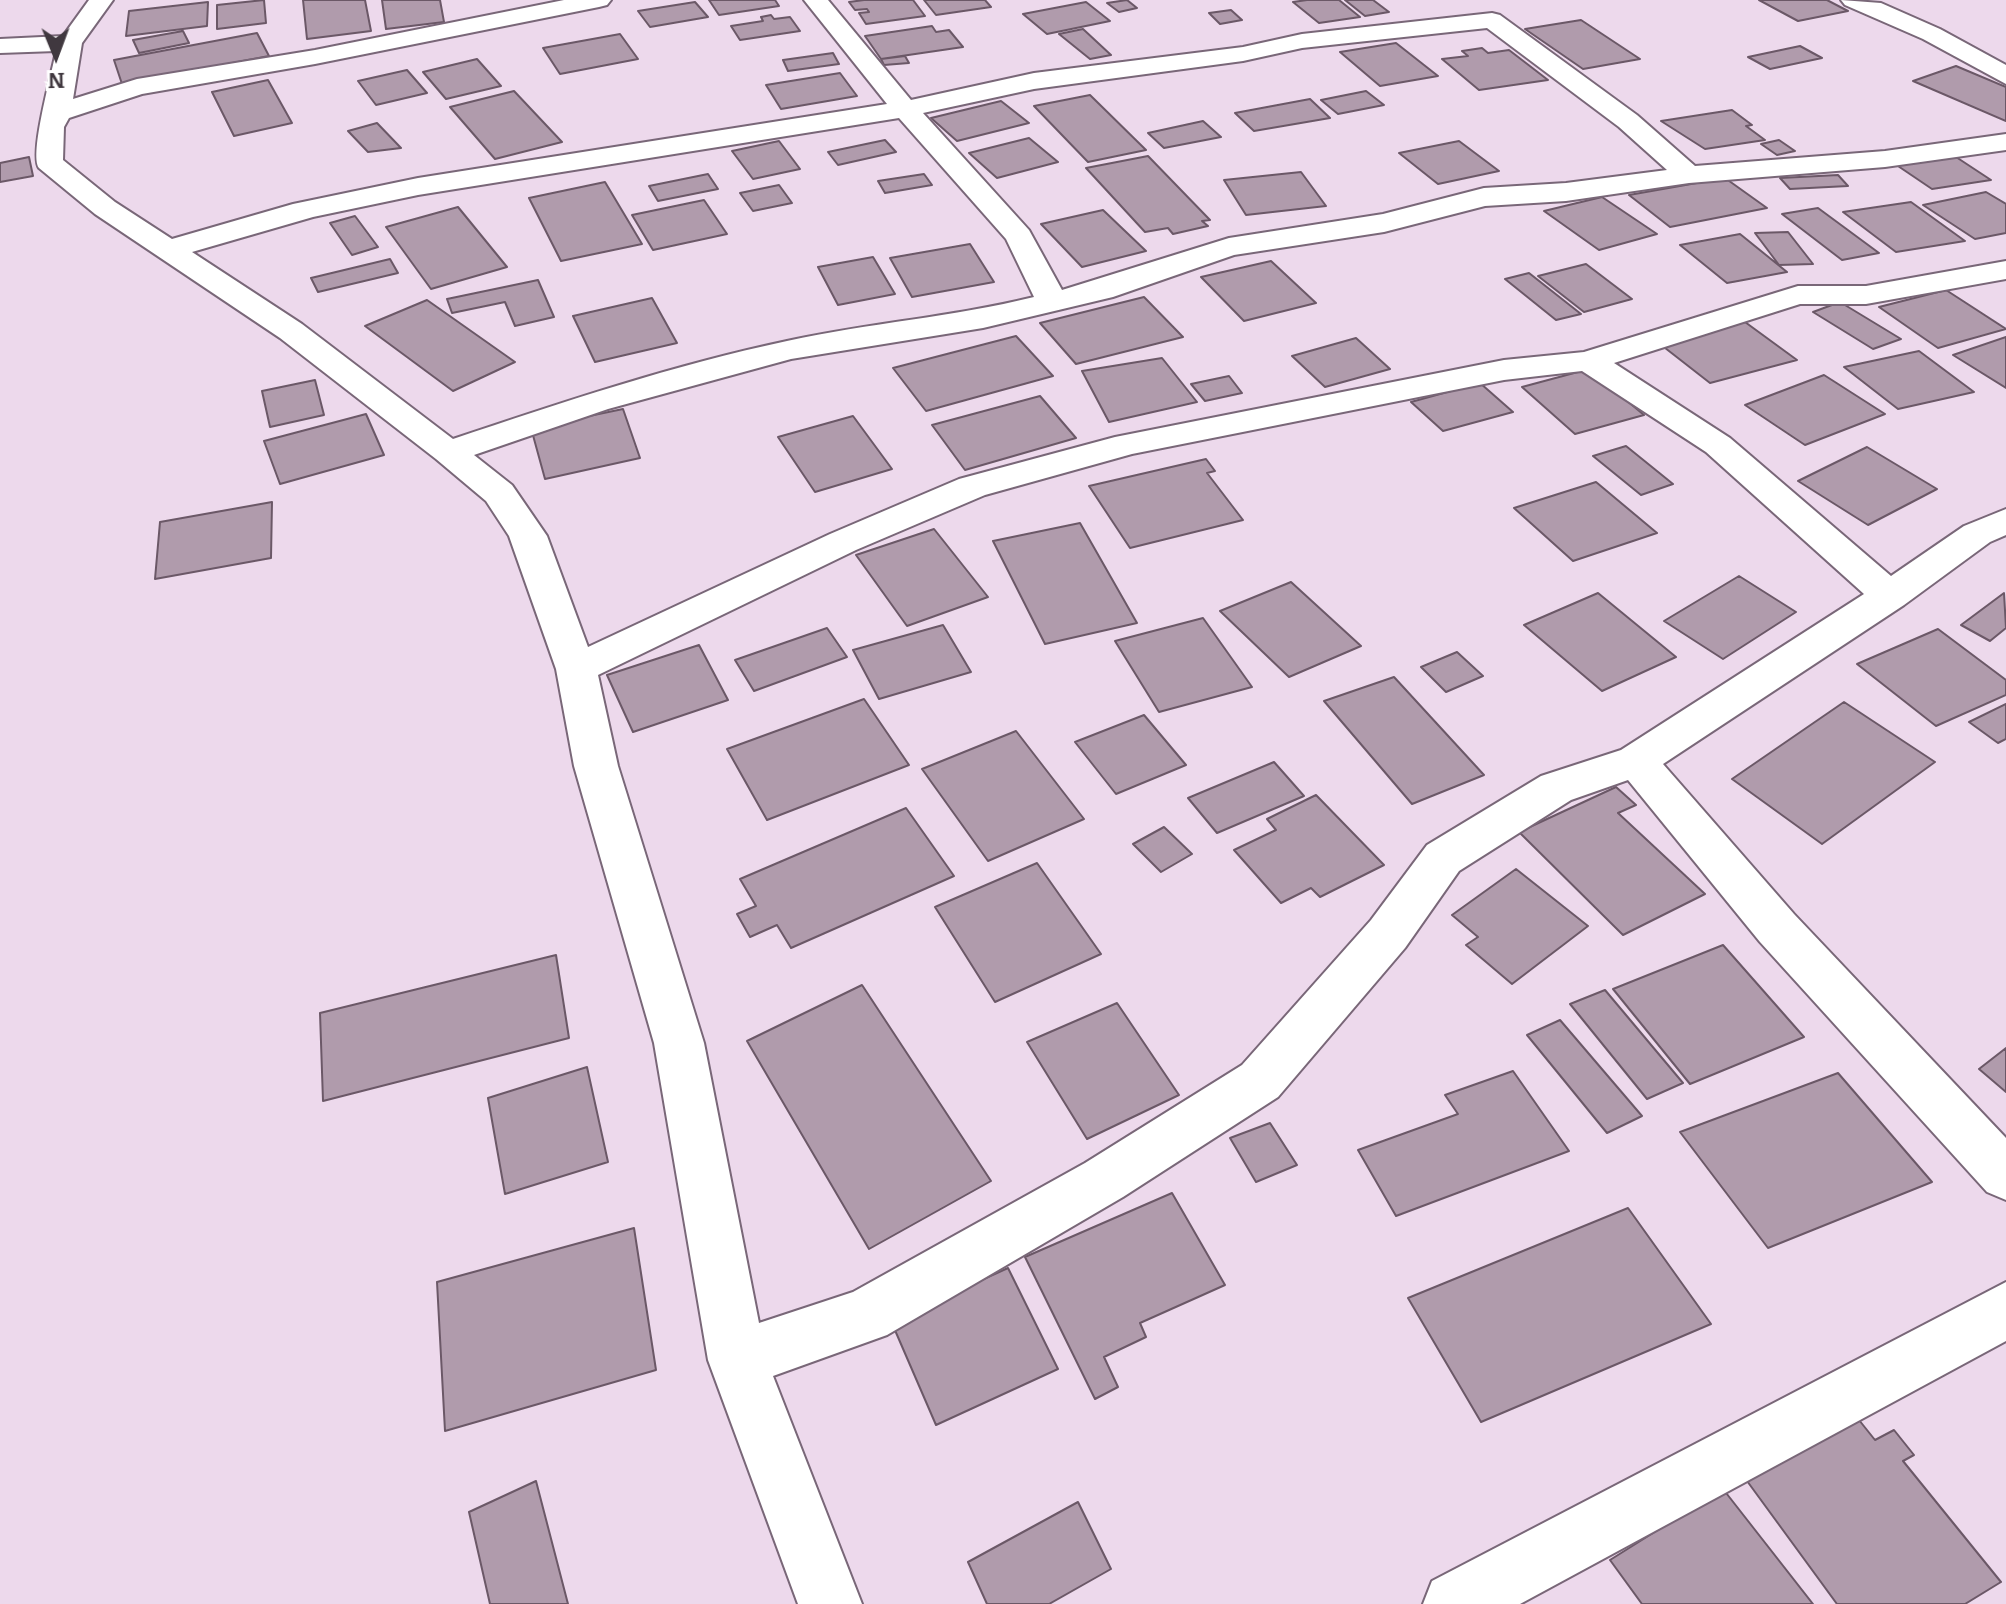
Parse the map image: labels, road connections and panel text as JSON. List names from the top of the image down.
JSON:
{
  "north": "bottom"
}
